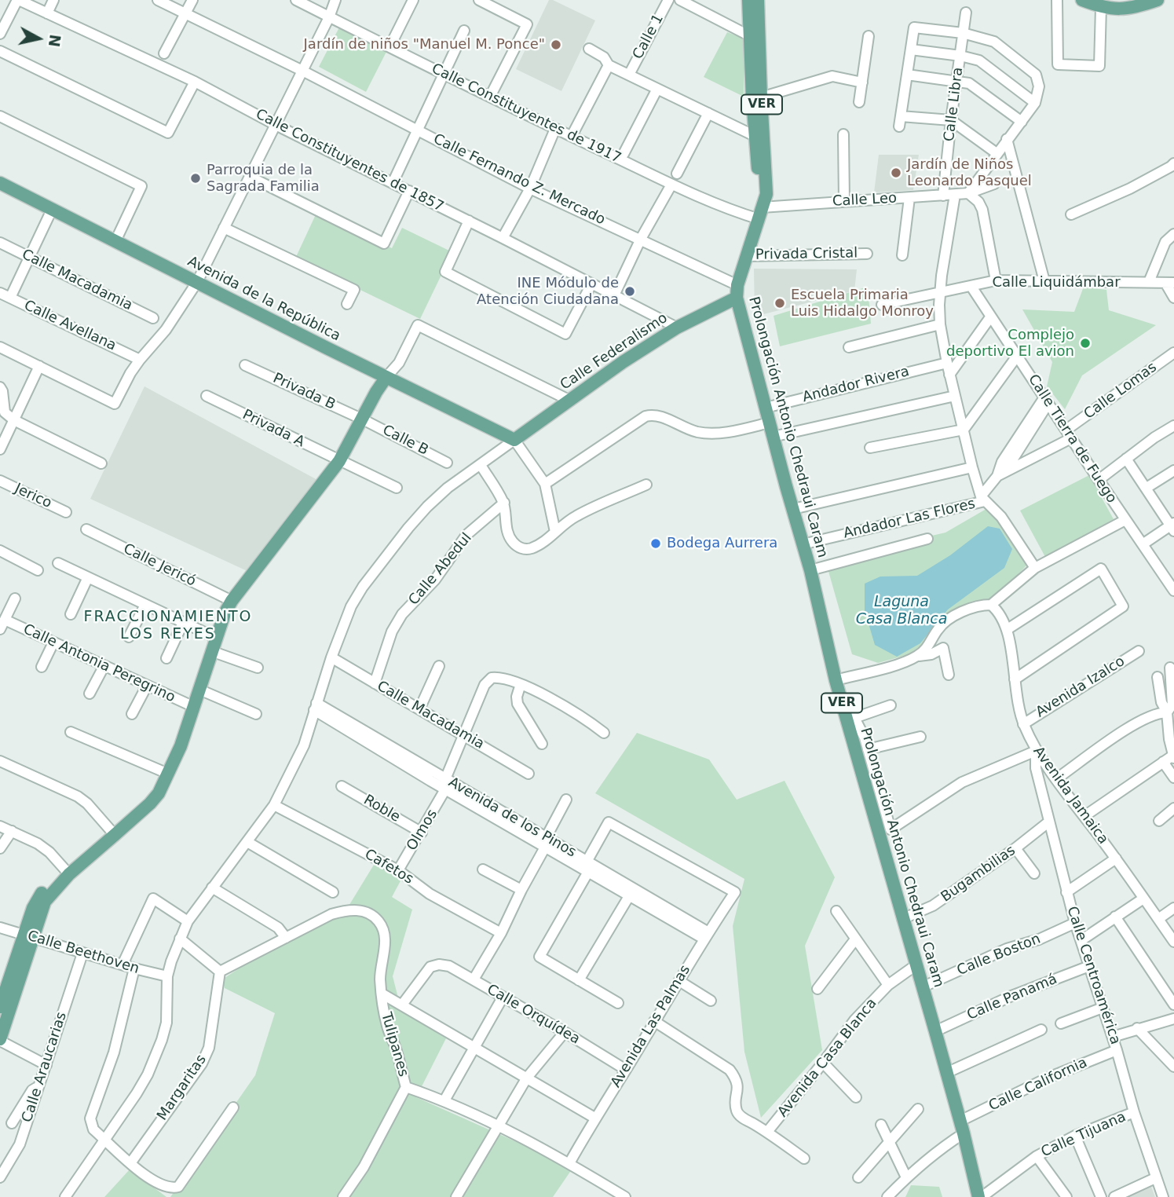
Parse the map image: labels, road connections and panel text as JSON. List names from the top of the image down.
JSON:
{
  "streets": {
    "main road": [
      "VER",
      "Avenida de la República",
      "Calle Federalismo",
      "Prolongación Antonio Chedraui Caram"
    ],
    "street": [
      "Calle 1",
      "Calle Libra",
      "Calle Constituyentes de 1917",
      "Calle Constituyentes de 1857",
      "Calle Fernando Z. Mercado",
      "Calle Leo",
      "Privada Cristal",
      "Calle Macadamia",
      "Calle Liquidámbar",
      "Calle Avellana",
      "Andador Rivera",
      "Calle Lomas",
      "Privada B",
      "Privada A",
      "Calle Tierra de Fuego",
      "Calle B",
      "Jerico",
      "Andador Las Flores",
      "Calle Jericó",
      "Calle Abedul",
      "Calle Antonia Peregrino",
      "Avenida Izalco",
      "Avenida Jamaica",
      "Roble",
      "Avenida de los Pinos",
      "Olmos",
      "Cafetos",
      "Bugambilias",
      "Calle Beethoven",
      "Calle Boston",
      "Calle Centroamérica",
      "Calle Panamá",
      "Calle Orquídea",
      "Avenida Las Palmas",
      "Tulipanes",
      "Avenida Casa Blanca",
      "Calle Araucarias",
      "Calle California",
      "Margaritas",
      "Calle Tijuana"
    ]
  },
  "crossings": [
    ["VER", "Calle Constituyentes de 1917"],
    ["VER", "Calle Leo"],
    ["VER", "Prolongación Antonio Chedraui Caram"],
    ["Calle Libra", "Calle Leo"],
    ["Calle Constituyentes de 1917", "Calle Leo"],
    ["Calle Constituyentes de 1917", "Prolongación Antonio Chedraui Caram"],
    ["Calle Constituyentes de 1857", "Calle Federalismo"],
    ["Calle Fernando Z. Mercado", "Prolongación Antonio Chedraui Caram"],
    ["Calle Leo", "Prolongación Antonio Chedraui Caram"],
    ["Privada Cristal", "Prolongación Antonio Chedraui Caram"],
    ["Calle Macadamia", "Calle Abedul"],
    ["Calle Macadamia", "Olmos"],
    ["Calle Liquidámbar", "Calle Tierra de Fuego"],
    ["Avenida de la República", "Calle Federalismo"],
    ["Calle Federalismo", "Prolongación Antonio Chedraui Caram"],
    ["Andador Rivera", "Prolongación Antonio Chedraui Caram"],
    ["Calle Lomas", "Calle Tierra de Fuego"],
    ["Privada B", "Calle B"],
    ["Prolongación Antonio Chedraui Caram", "Andador Las Flores"],
    ["Prolongación Antonio Chedraui Caram", "Bugambilias"],
    ["Prolongación Antonio Chedraui Caram", "Calle Boston"],
    ["Prolongación Antonio Chedraui Caram", "Calle Panamá"],
    ["Prolongación Antonio Chedraui Caram", "Avenida Casa Blanca"],
    ["Prolongación Antonio Chedraui Caram", "Calle California"],
    ["Prolongación Antonio Chedraui Caram", "Calle Tijuana"],
    ["Avenida Izalco", "Avenida Jamaica"],
    ["Avenida Jamaica", "Calle Centroamérica"],
    ["Roble", "Olmos"],
    ["Avenida de los Pinos", "Olmos"],
    ["Avenida de los Pinos", "Avenida Las Palmas"],
    ["Olmos", "Cafetos"],
    ["Bugambilias", "Calle Centroamérica"],
    ["Calle Beethoven", "Calle Araucarias"],
    ["Calle Boston", "Calle Centroamérica"],
    ["Calle Centroamérica", "Calle Panamá"],
    ["Calle Centroamérica", "Calle California"],
    ["Calle Centroamérica", "Calle Tijuana"],
    ["Calle Orquídea", "Avenida Las Palmas"],
    ["Avenida Las Palmas", "Tulipanes"],
    ["Tulipanes", "Margaritas"]
  ],
  "districts": ["FRACCIONAMIENTO LOS REYES"],
  "water": ["Laguna Casa Blanca"],
  "places": [
    "Jardín de niños \"Manuel M. Ponce\"",
    "Jardín de Niños Leonardo Pasquel",
    "Parroquia de la Sagrada Familia",
    "INE Módulo de Atención Ciudadana",
    "Escuela Primaria Luis Hidalgo Monroy",
    "Complejo deportivo El avion",
    "Bodega Aurrera"
  ],
  "north": "right"
}
